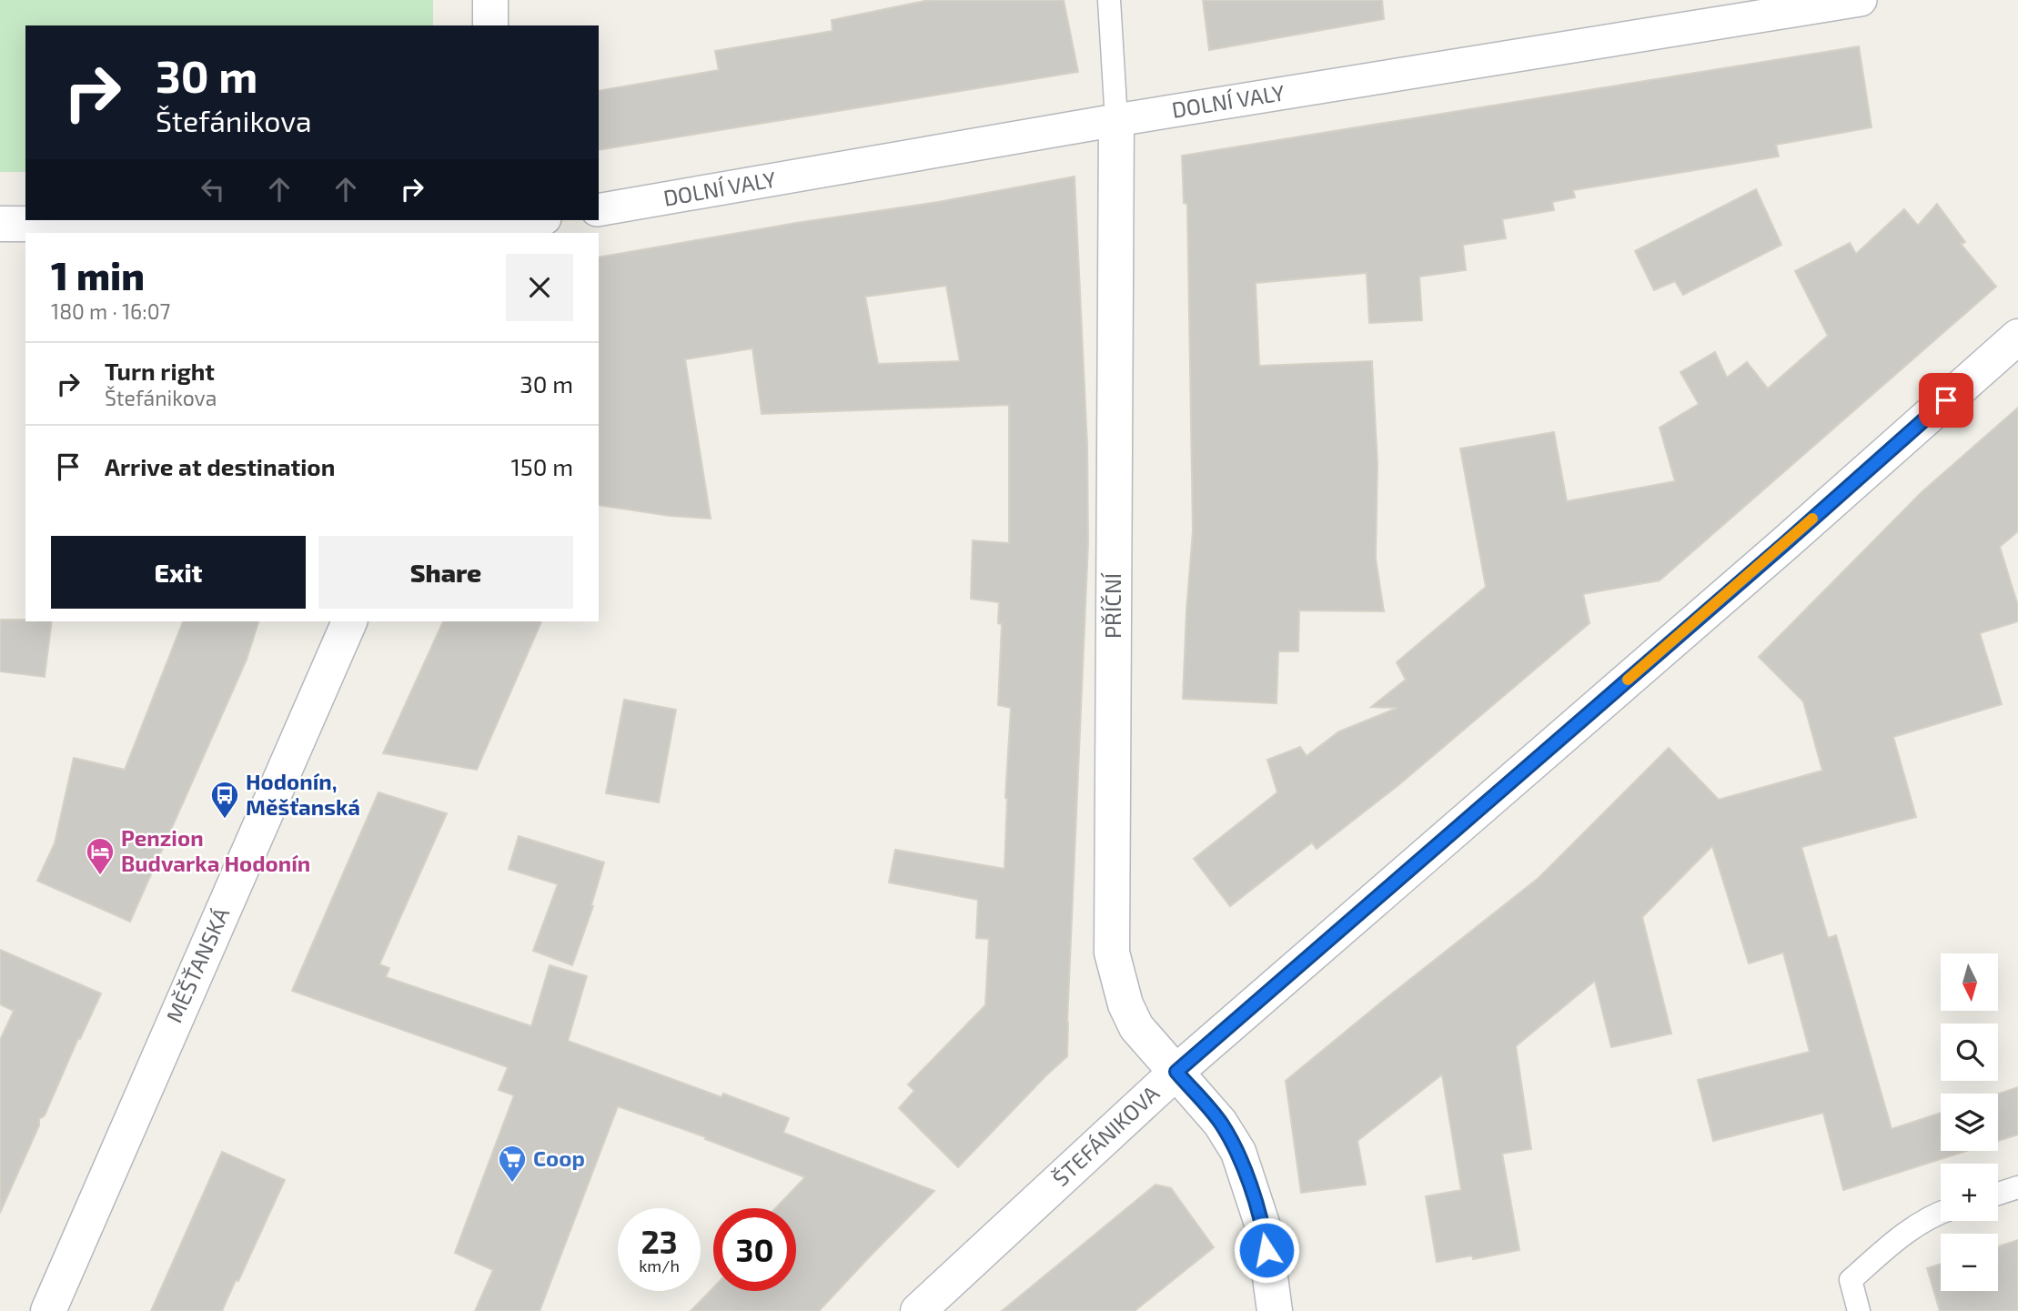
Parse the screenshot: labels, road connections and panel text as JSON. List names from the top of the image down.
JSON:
{
  "streets": {
    "street": [
      "DOLNÍ VALY",
      "PŘÍČNÍ",
      "MĚŠŤANSKÁ",
      "ŠTEFÁNIKOVA"
    ]
  },
  "crossings": [
    ["DOLNÍ VALY", "PŘÍČNÍ"],
    ["PŘÍČNÍ", "ŠTEFÁNIKOVA"]
  ],
  "places": {
    "bus stop": ["Hodonín, Měšťanská"],
    "hotel": ["Penzion Budvarka Hodonín"],
    "supermarket": ["Coop"]
  },
  "north": "bottom",
  "page": {
    "turn": ["30 m", "Štefánikova"],
    "heading": ["1 min", "180 m · 16:07"],
    "list": [
      {
        "name": "Turn right",
        "note": "Štefánikova",
        "value": "30 m"
      },
      {
        "name": "Arrive at destination",
        "value": "150 m"
      }
    ],
    "buttons": ["Exit", "Share"],
    "map_buttons": ["+", "−"],
    "speed": "23 km/h",
    "limit": "30"
  }
}
